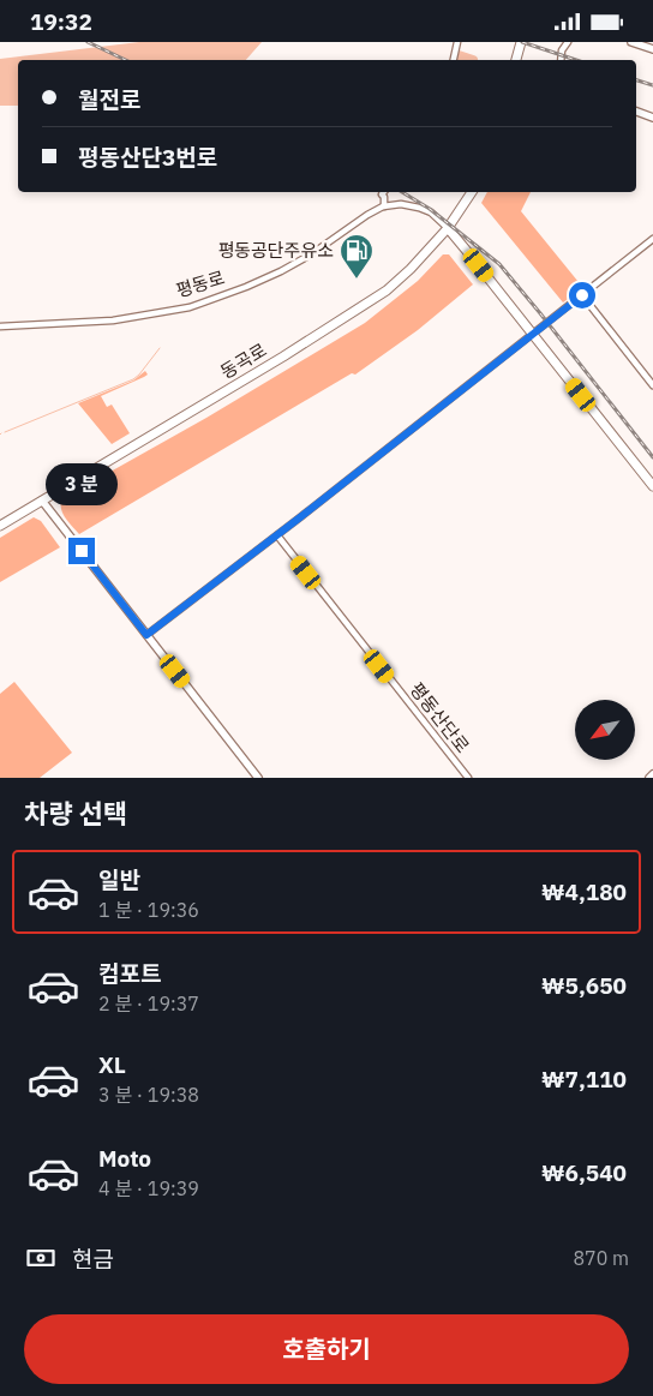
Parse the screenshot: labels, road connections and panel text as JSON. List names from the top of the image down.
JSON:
{
  "streets": {
    "main road": ["동곡로"],
    "street": ["평동로", "평동산단로"]
  },
  "places": {
    "fuel station": ["평동공단주유소"]
  },
  "north": "bottom left",
  "page": {
    "status": "19:32",
    "banner": ["월전로", "평동산단3번로"],
    "bubble": "3 분",
    "heading": "차량 선택",
    "list": [
      {
        "name": "일반",
        "note": "1 분 · 19:36",
        "value": "₩4,180"
      },
      {
        "name": "컴포트",
        "note": "2 분 · 19:37",
        "value": "₩5,650"
      },
      {
        "name": "XL",
        "note": "3 분 · 19:38",
        "value": "₩7,110"
      },
      {
        "name": "Moto",
        "note": "4 분 · 19:39",
        "value": "₩6,540"
      }
    ],
    "pay": ["현금", "870 m"],
    "buttons": "호출하기"
  }
}
